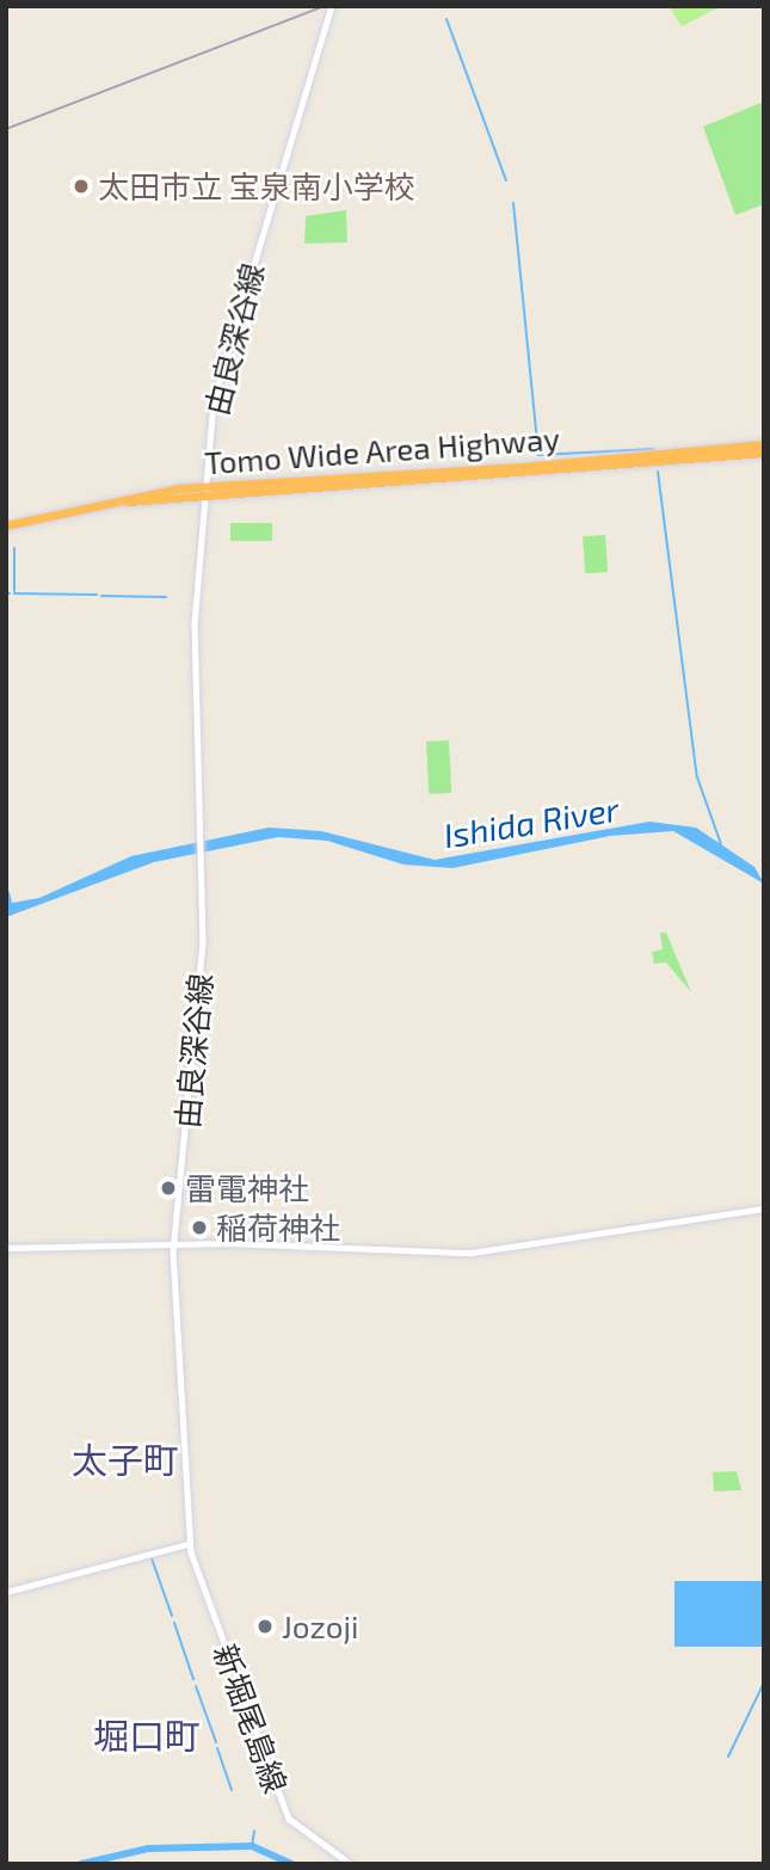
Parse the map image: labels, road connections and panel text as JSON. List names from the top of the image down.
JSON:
{
  "streets": {
    "highway": ["Tomo Wide Area Highway"],
    "main road": ["由良深谷線", "新堀尾島線"]
  },
  "crossings": [
    ["由良深谷線", "Tomo Wide Area Highway"],
    ["由良深谷線", "新堀尾島線"]
  ],
  "districts": ["太子町", "堀口町"],
  "water": ["Ishida River"],
  "places": [
    "太田市立 宝泉南小学校",
    "雷電神社",
    "稲荷神社",
    "Jozoji"
  ]
}
